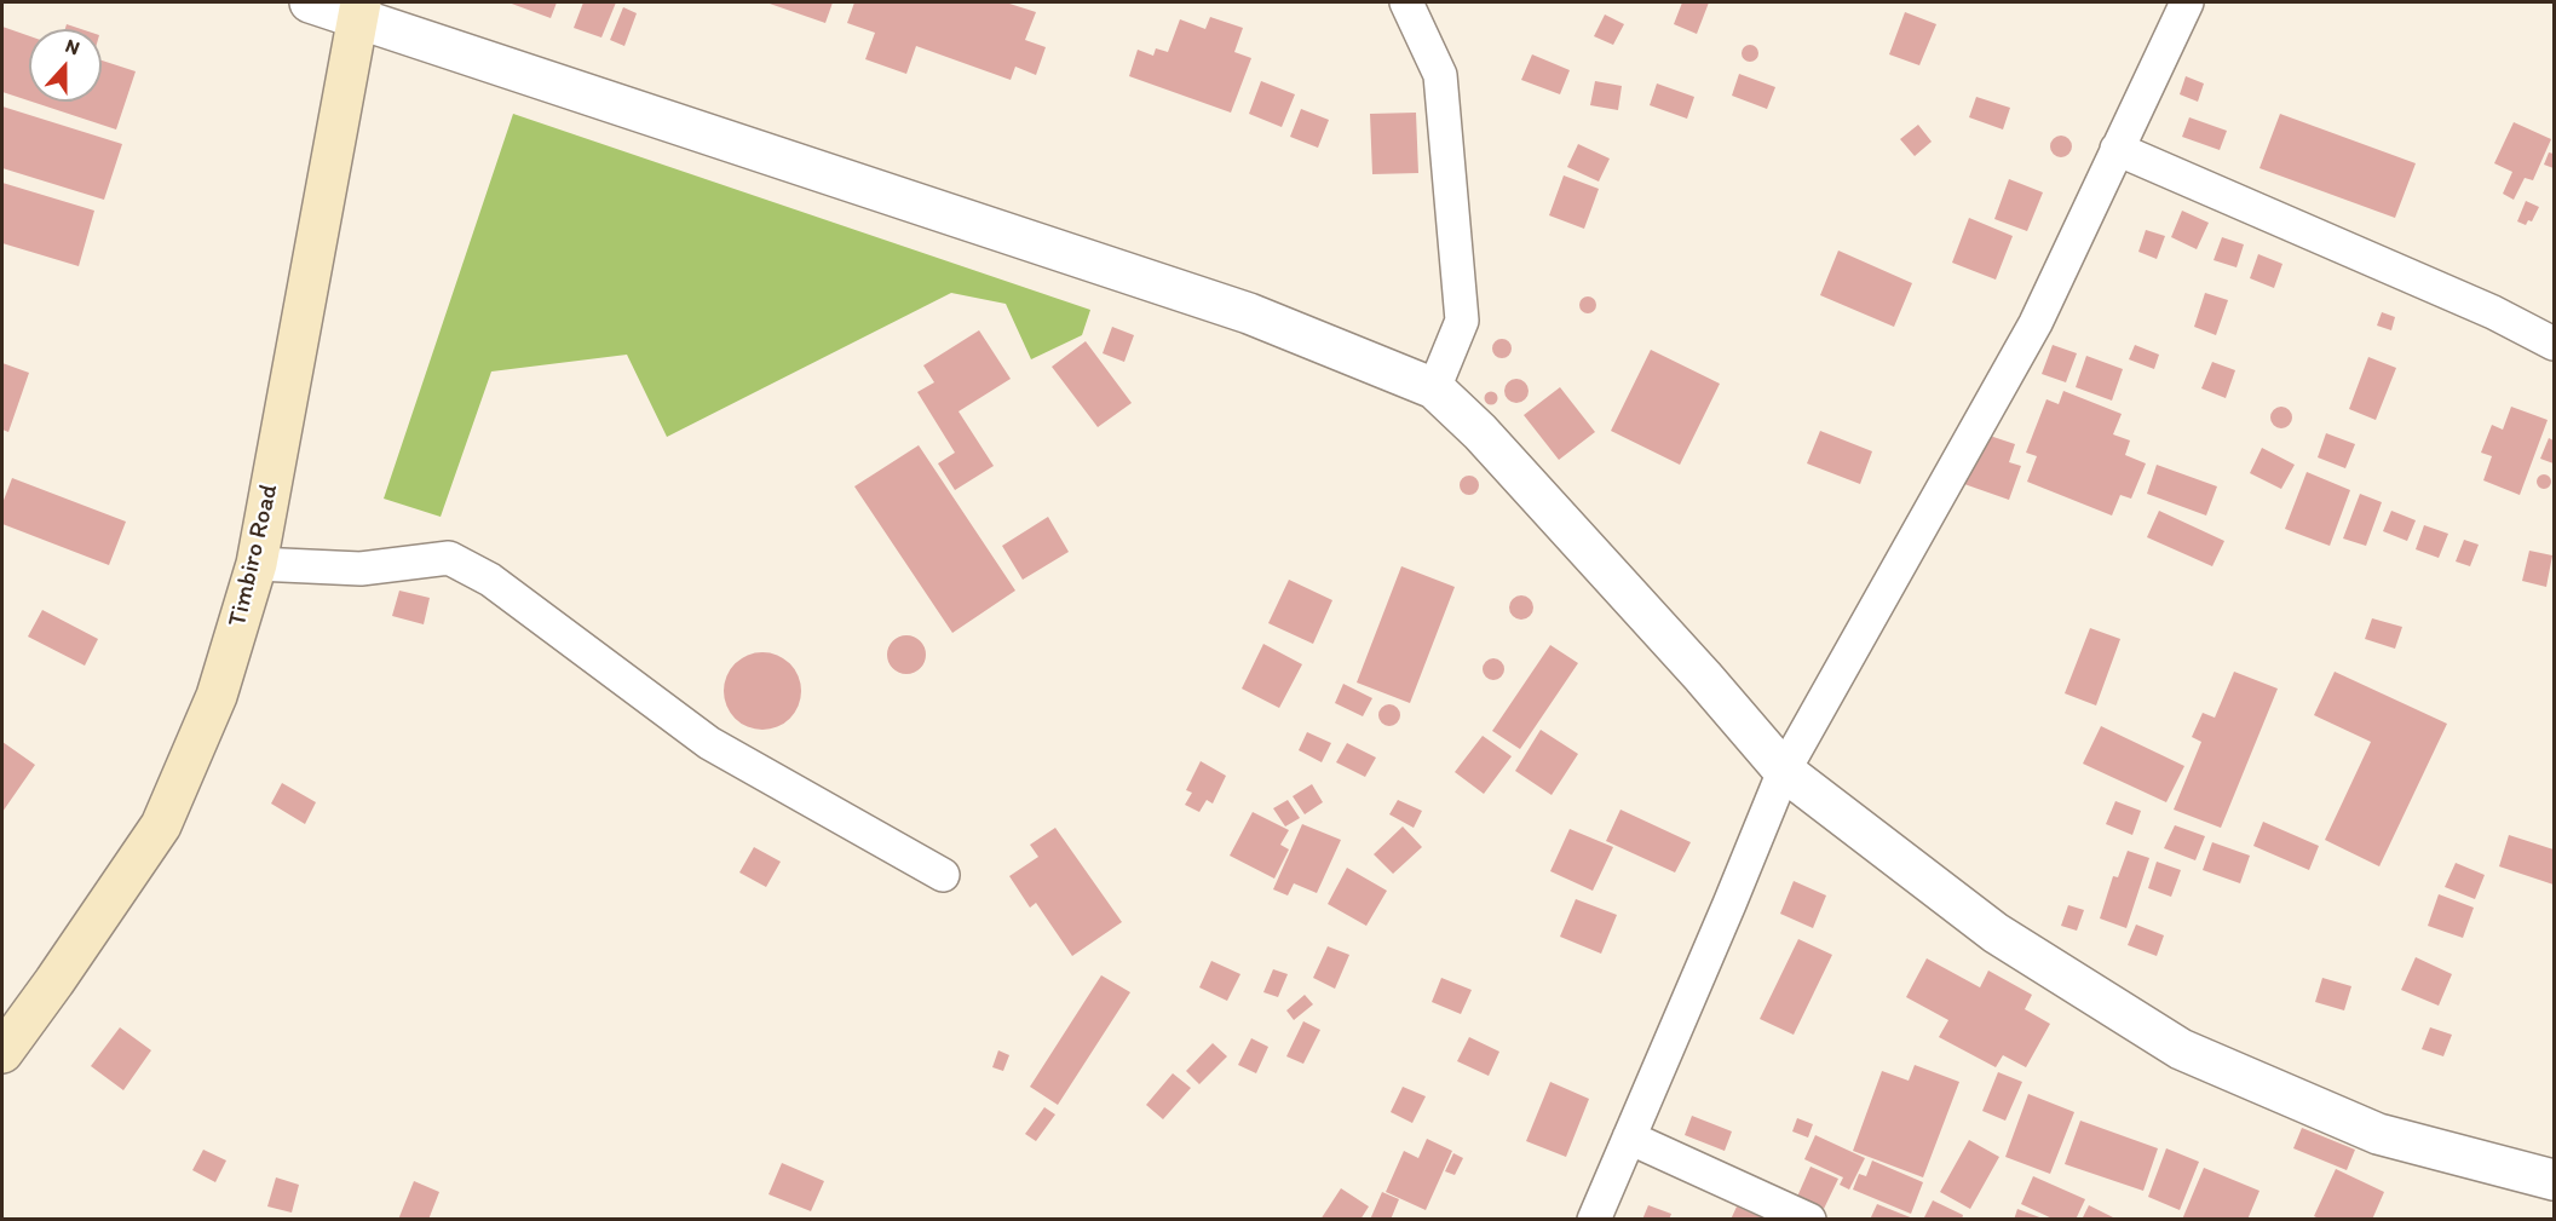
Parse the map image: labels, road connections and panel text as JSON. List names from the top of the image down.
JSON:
{
  "streets": {
    "main road": ["Timbiro Road"]
  },
  "north": "top"
}
